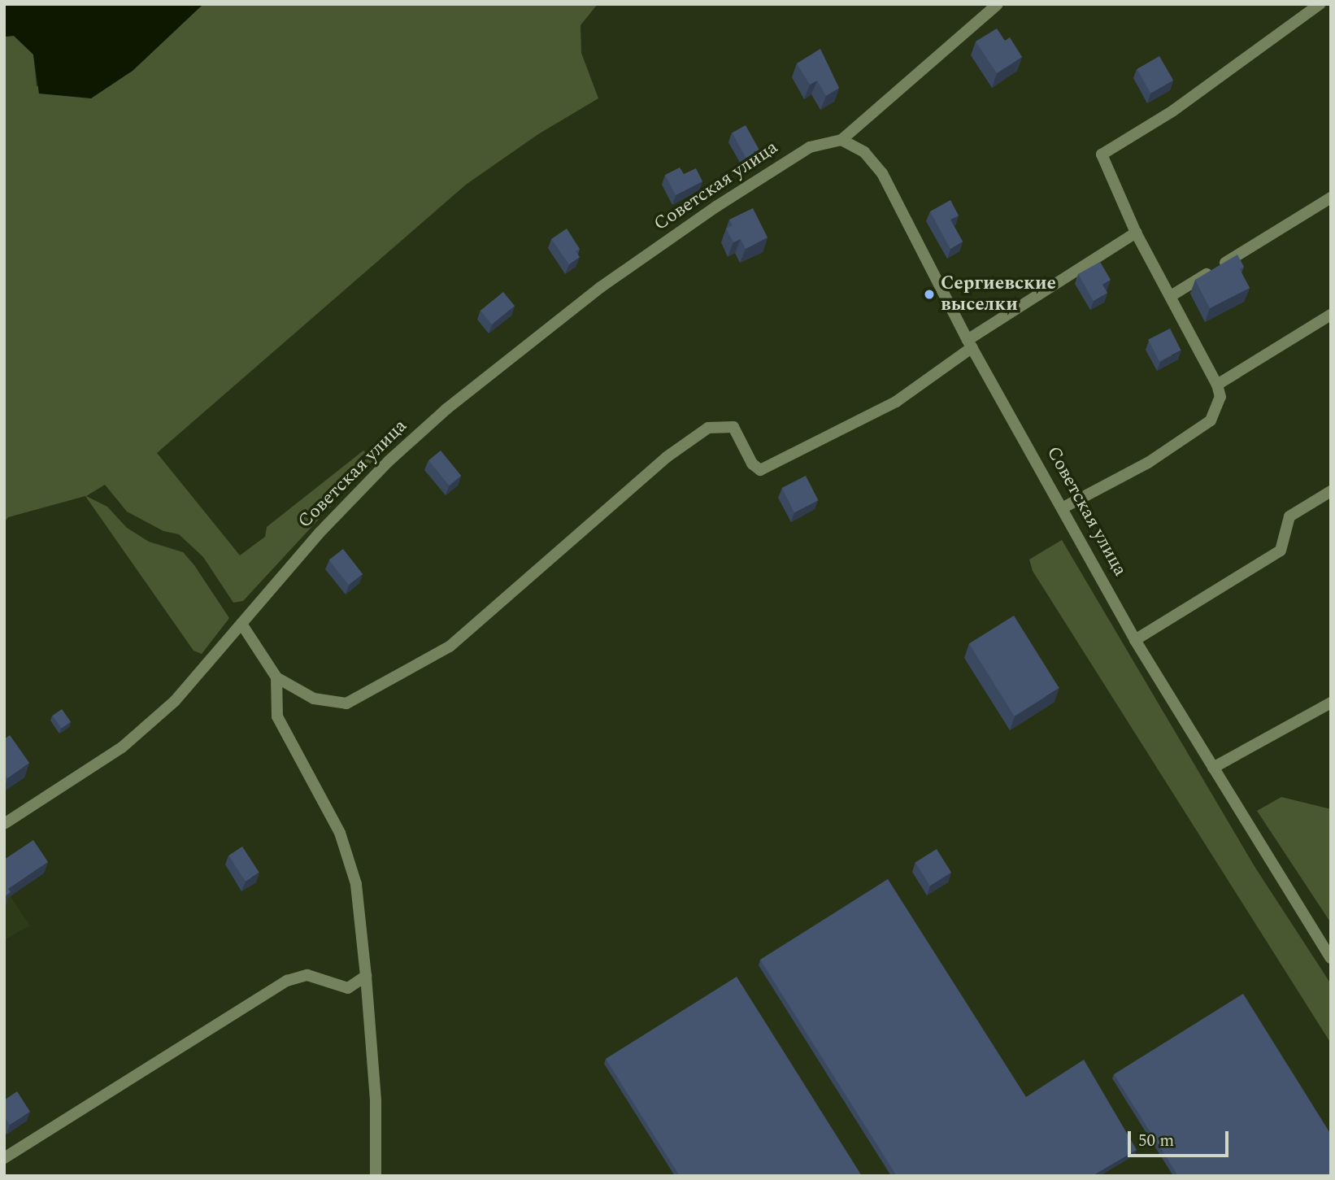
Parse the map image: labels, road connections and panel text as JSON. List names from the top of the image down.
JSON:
{
  "streets": {
    "street": ["Советская улица"]
  },
  "places": ["Сергиевские выселки"],
  "scale_bar": "50 m"
}
